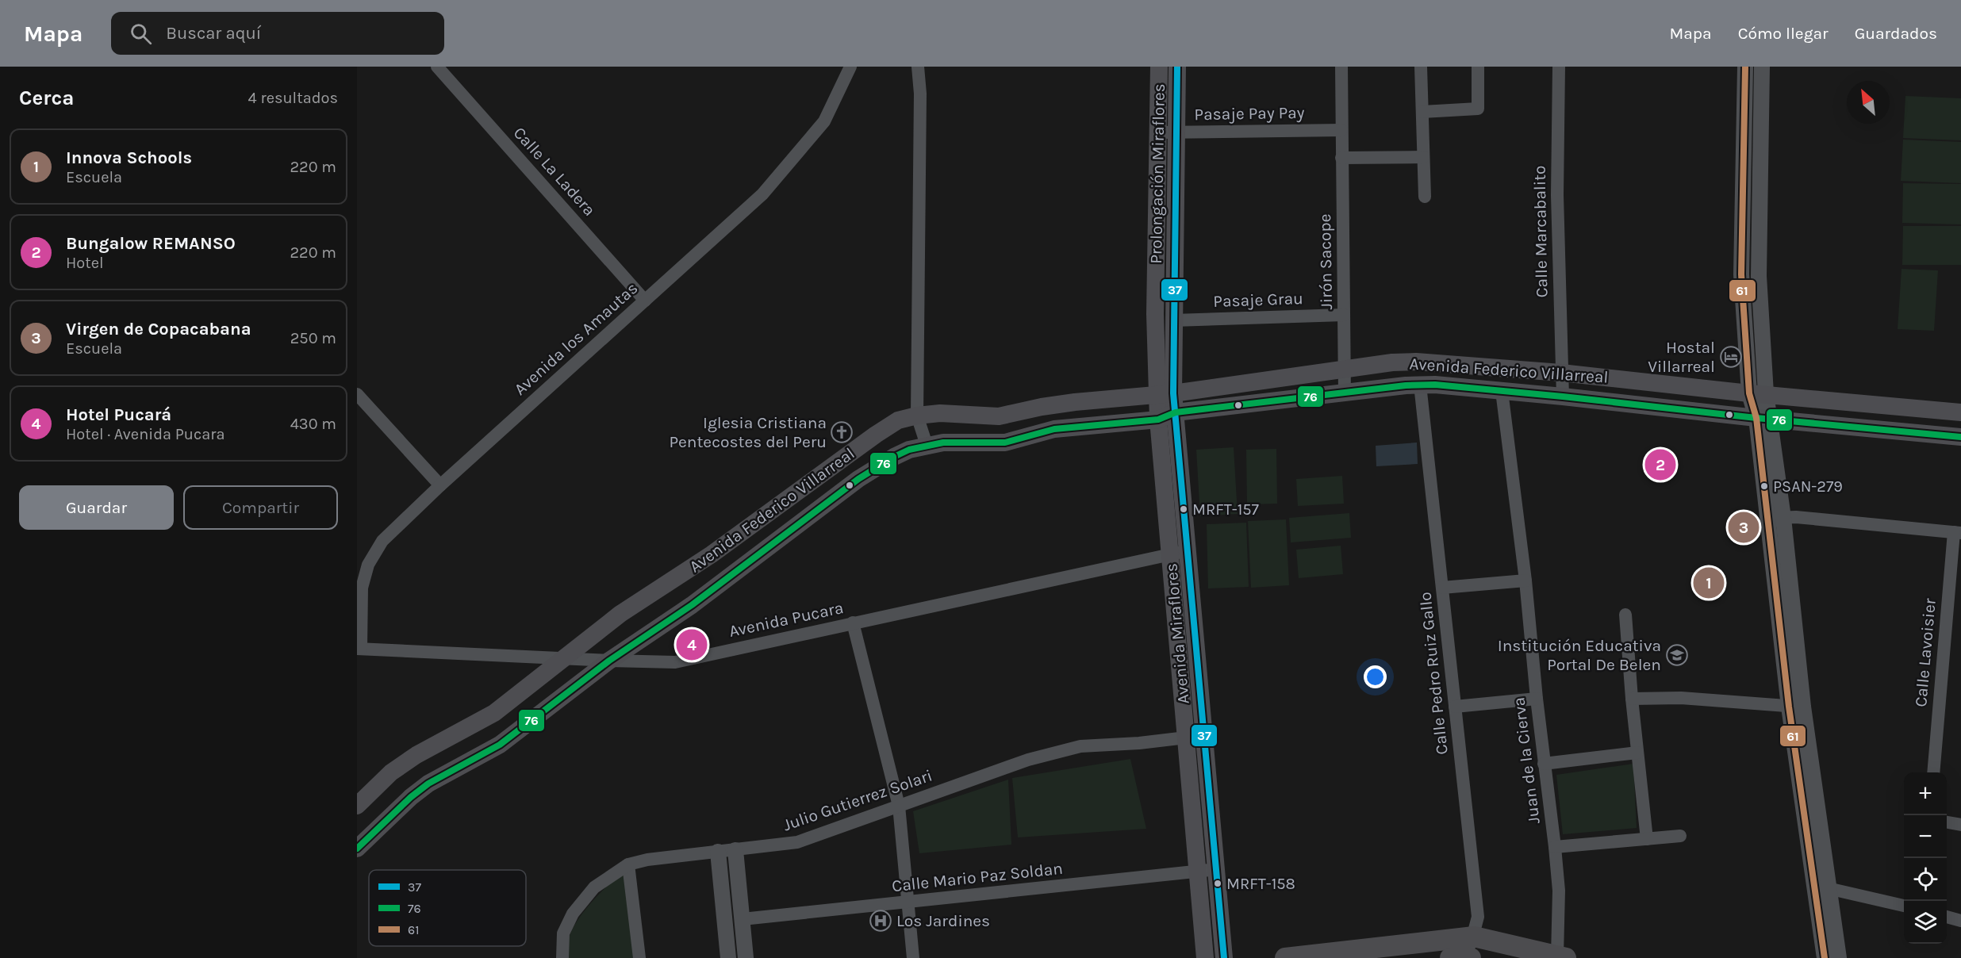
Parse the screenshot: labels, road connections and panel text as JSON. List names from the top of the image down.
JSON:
{
  "streets": {
    "main road": ["Prolongación Miraflores", "Avenida Federico Villarreal", "Avenida Miraflores"],
    "street": [
      "Pasaje Pay Pay",
      "Calle La Ladera",
      "Calle Marcabalito",
      "Jirón Sacope",
      "Pasaje Grau",
      "Avenida los Amautas",
      "Avenida Pucara",
      "Calle Lavoisier",
      "Calle Pedro Ruiz Gallo",
      "Juan de la Cierva",
      "Julio Gutierrez Solari",
      "Calle Mario Paz Soldan"
    ]
  },
  "crossings": [
    ["Pasaje Pay Pay", "Prolongación Miraflores"],
    ["Pasaje Pay Pay", "Jirón Sacope"],
    ["Calle La Ladera", "Avenida los Amautas"],
    ["Prolongación Miraflores", "Pasaje Grau"],
    ["Prolongación Miraflores", "Avenida Federico Villarreal"],
    ["Prolongación Miraflores", "Avenida Miraflores"],
    ["Calle Marcabalito", "Avenida Federico Villarreal"],
    ["Jirón Sacope", "Pasaje Grau"],
    ["Jirón Sacope", "Avenida Federico Villarreal"],
    ["Avenida los Amautas", "Avenida Pucara"],
    ["Avenida Federico Villarreal", "Avenida Pucara"],
    ["Avenida Federico Villarreal", "Avenida Miraflores"],
    ["Avenida Federico Villarreal", "Calle Pedro Ruiz Gallo"],
    ["Avenida Federico Villarreal", "Juan de la Cierva"],
    ["Avenida Pucara", "Avenida Miraflores"],
    ["Avenida Miraflores", "Julio Gutierrez Solari"],
    ["Avenida Miraflores", "Calle Mario Paz Soldan"]
  ],
  "places": {
    "hotel": ["Hostal Villarreal"],
    "church": ["Iglesia Cristiana Pentecostes del Peru"],
    "other": ["PSAN-279", "MRFT-157", "MRFT-158"],
    "school or university": ["Institución Educativa Portal De Belen"],
    "hospital": ["Los Jardines"]
  },
  "lines": ["transit line 37", "transit line 61", "transit line 76"],
  "legend": ["37", "76", "61"],
  "north": "top left",
  "page": {
    "header": "Mapa",
    "search": "Buscar aquí",
    "nav": ["Mapa", "Cómo llegar", "Guardados"],
    "heading": ["Cerca", "4 resultados"],
    "list": [
      {
        "mark": "1",
        "name": "Innova Schools",
        "note": "Escuela",
        "value": "220 m"
      },
      {
        "mark": "2",
        "name": "Bungalow REMANSO",
        "note": "Hotel",
        "value": "220 m"
      },
      {
        "mark": "3",
        "name": "Virgen de Copacabana",
        "note": "Escuela",
        "value": "250 m"
      },
      {
        "mark": "4",
        "name": "Hotel Pucará",
        "note": "Hotel · Avenida Pucara",
        "value": "430 m"
      }
    ],
    "pins": [
      "2",
      "3",
      "1",
      "4"
    ],
    "buttons": ["Guardar", "Compartir"],
    "map_buttons": ["+", "−"]
  }
}
